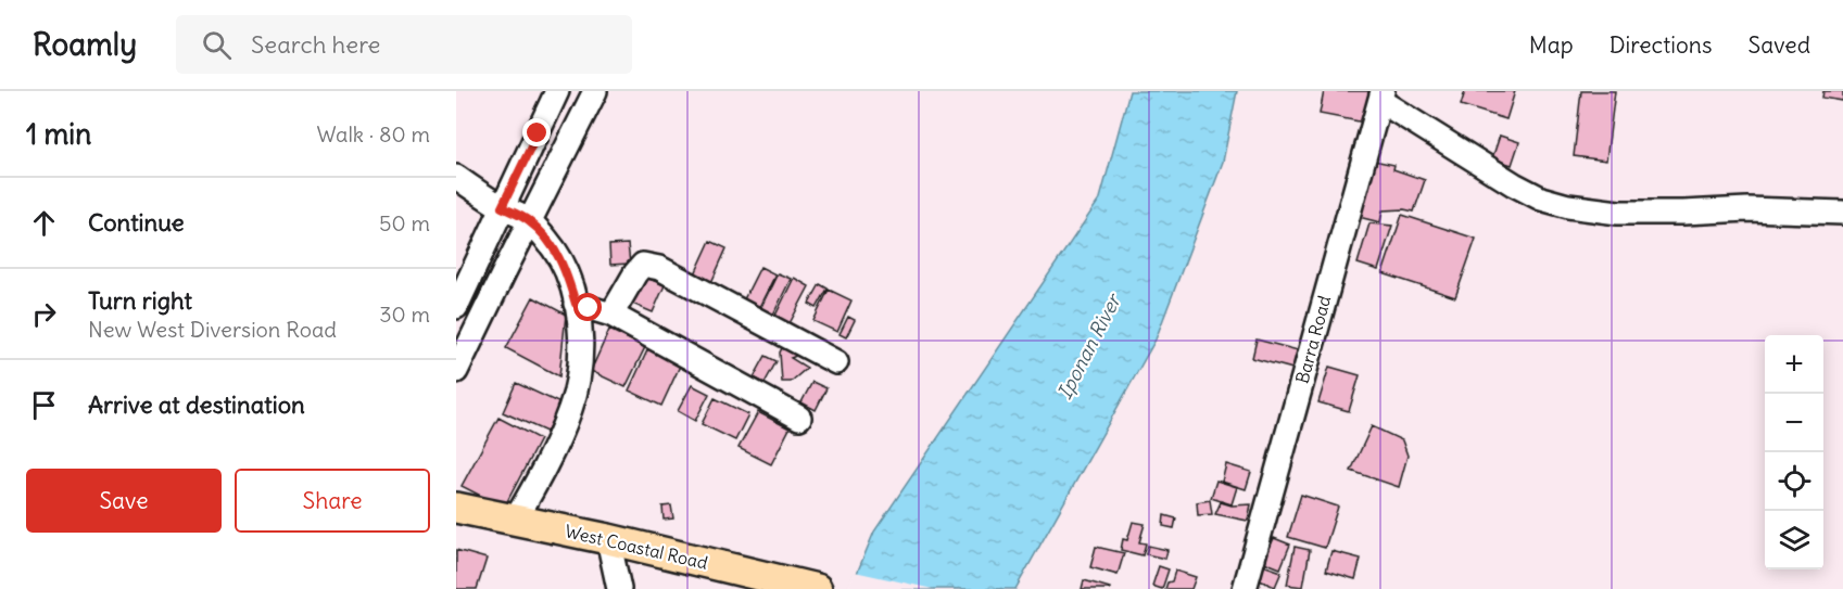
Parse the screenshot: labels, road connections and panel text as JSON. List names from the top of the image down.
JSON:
{
  "streets": {
    "main road": ["West Coastal Road"],
    "street": ["Barra Road"]
  },
  "water": ["Iponan River"],
  "page": {
    "header": "Roamly",
    "search": "Search here",
    "nav": ["Map", "Directions", "Saved"],
    "heading": ["1 min", "Walk · 80 m"],
    "list": [
      ["Continue", "50 m"],
      ["Turn right", "New West Diversion Road", "30 m"],
      "Arrive at destination"
    ],
    "map_buttons": ["+", "−"],
    "buttons": ["Save", "Share"]
  }
}
